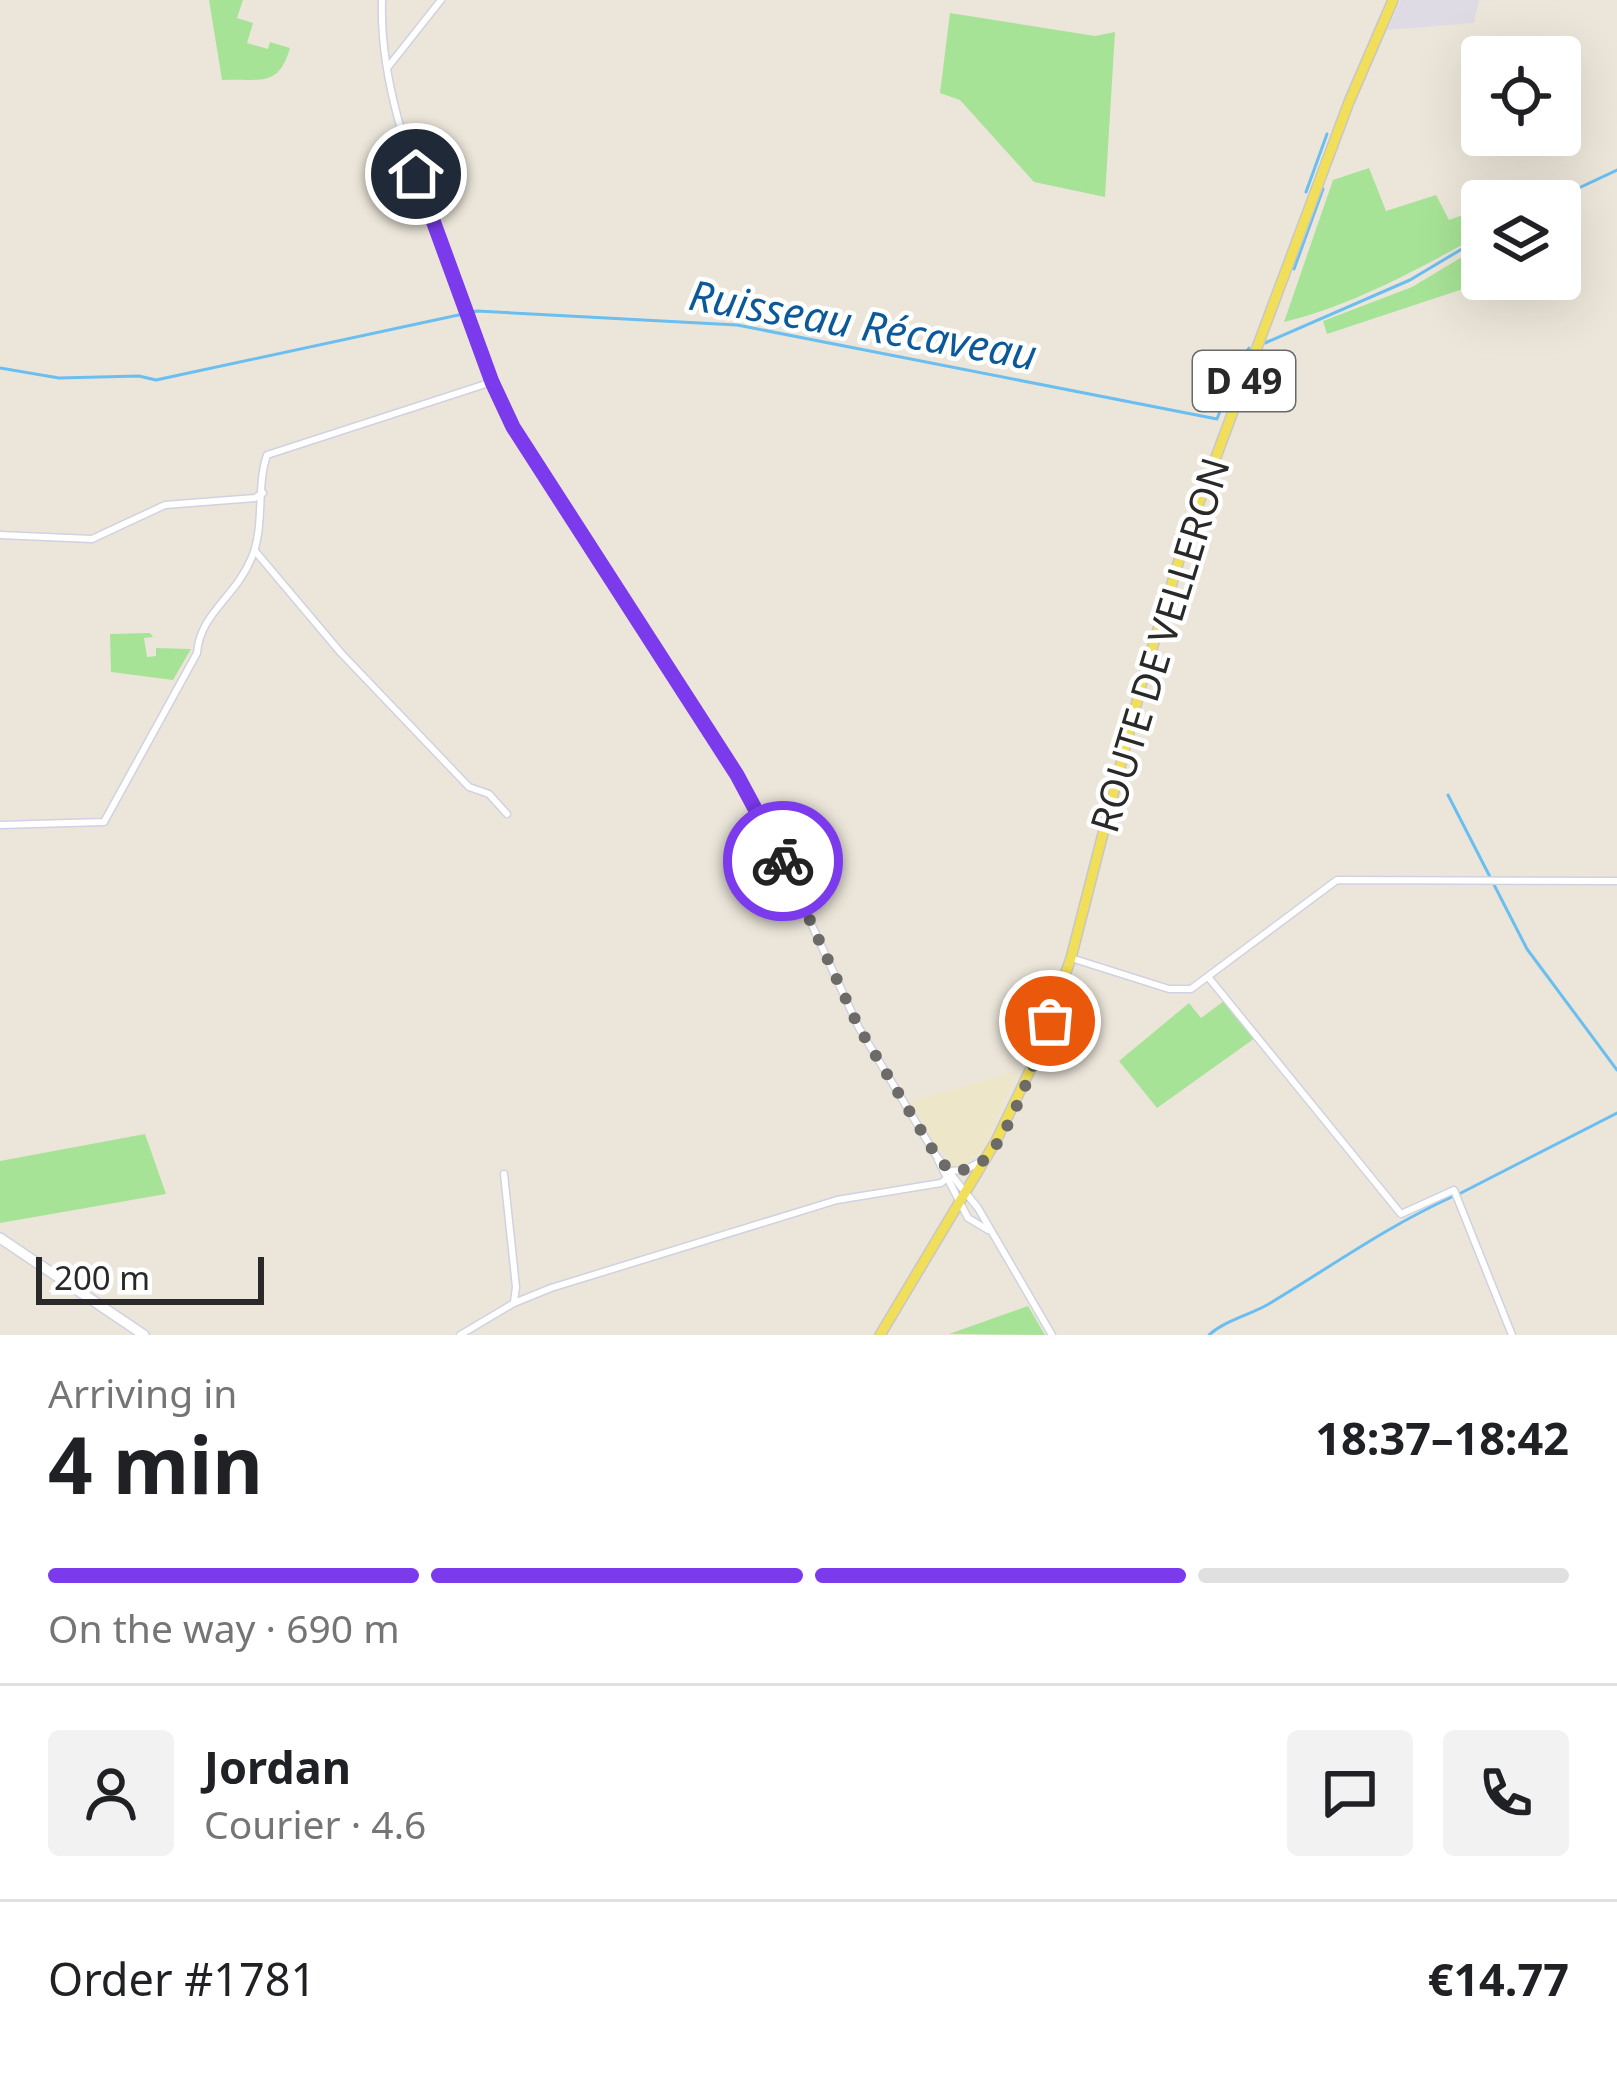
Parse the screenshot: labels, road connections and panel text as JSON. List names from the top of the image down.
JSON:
{
  "streets": {
    "main road": ["D 49", "ROUTE DE VELLERON"]
  },
  "crossings": [
    ["D 49", "ROUTE DE VELLERON"]
  ],
  "water": ["Ruisseau Récaveau"],
  "scale_bar": "200 m",
  "page": {
    "scale": "200 m",
    "heading": ["4 min", "Arriving in", "18:37–18:42"],
    "panel": [
      "Jordan",
      "Courier · 4.6",
      "Order #1781",
      "€14.77"
    ],
    "bar": "On the way · 690 m"
  }
}
